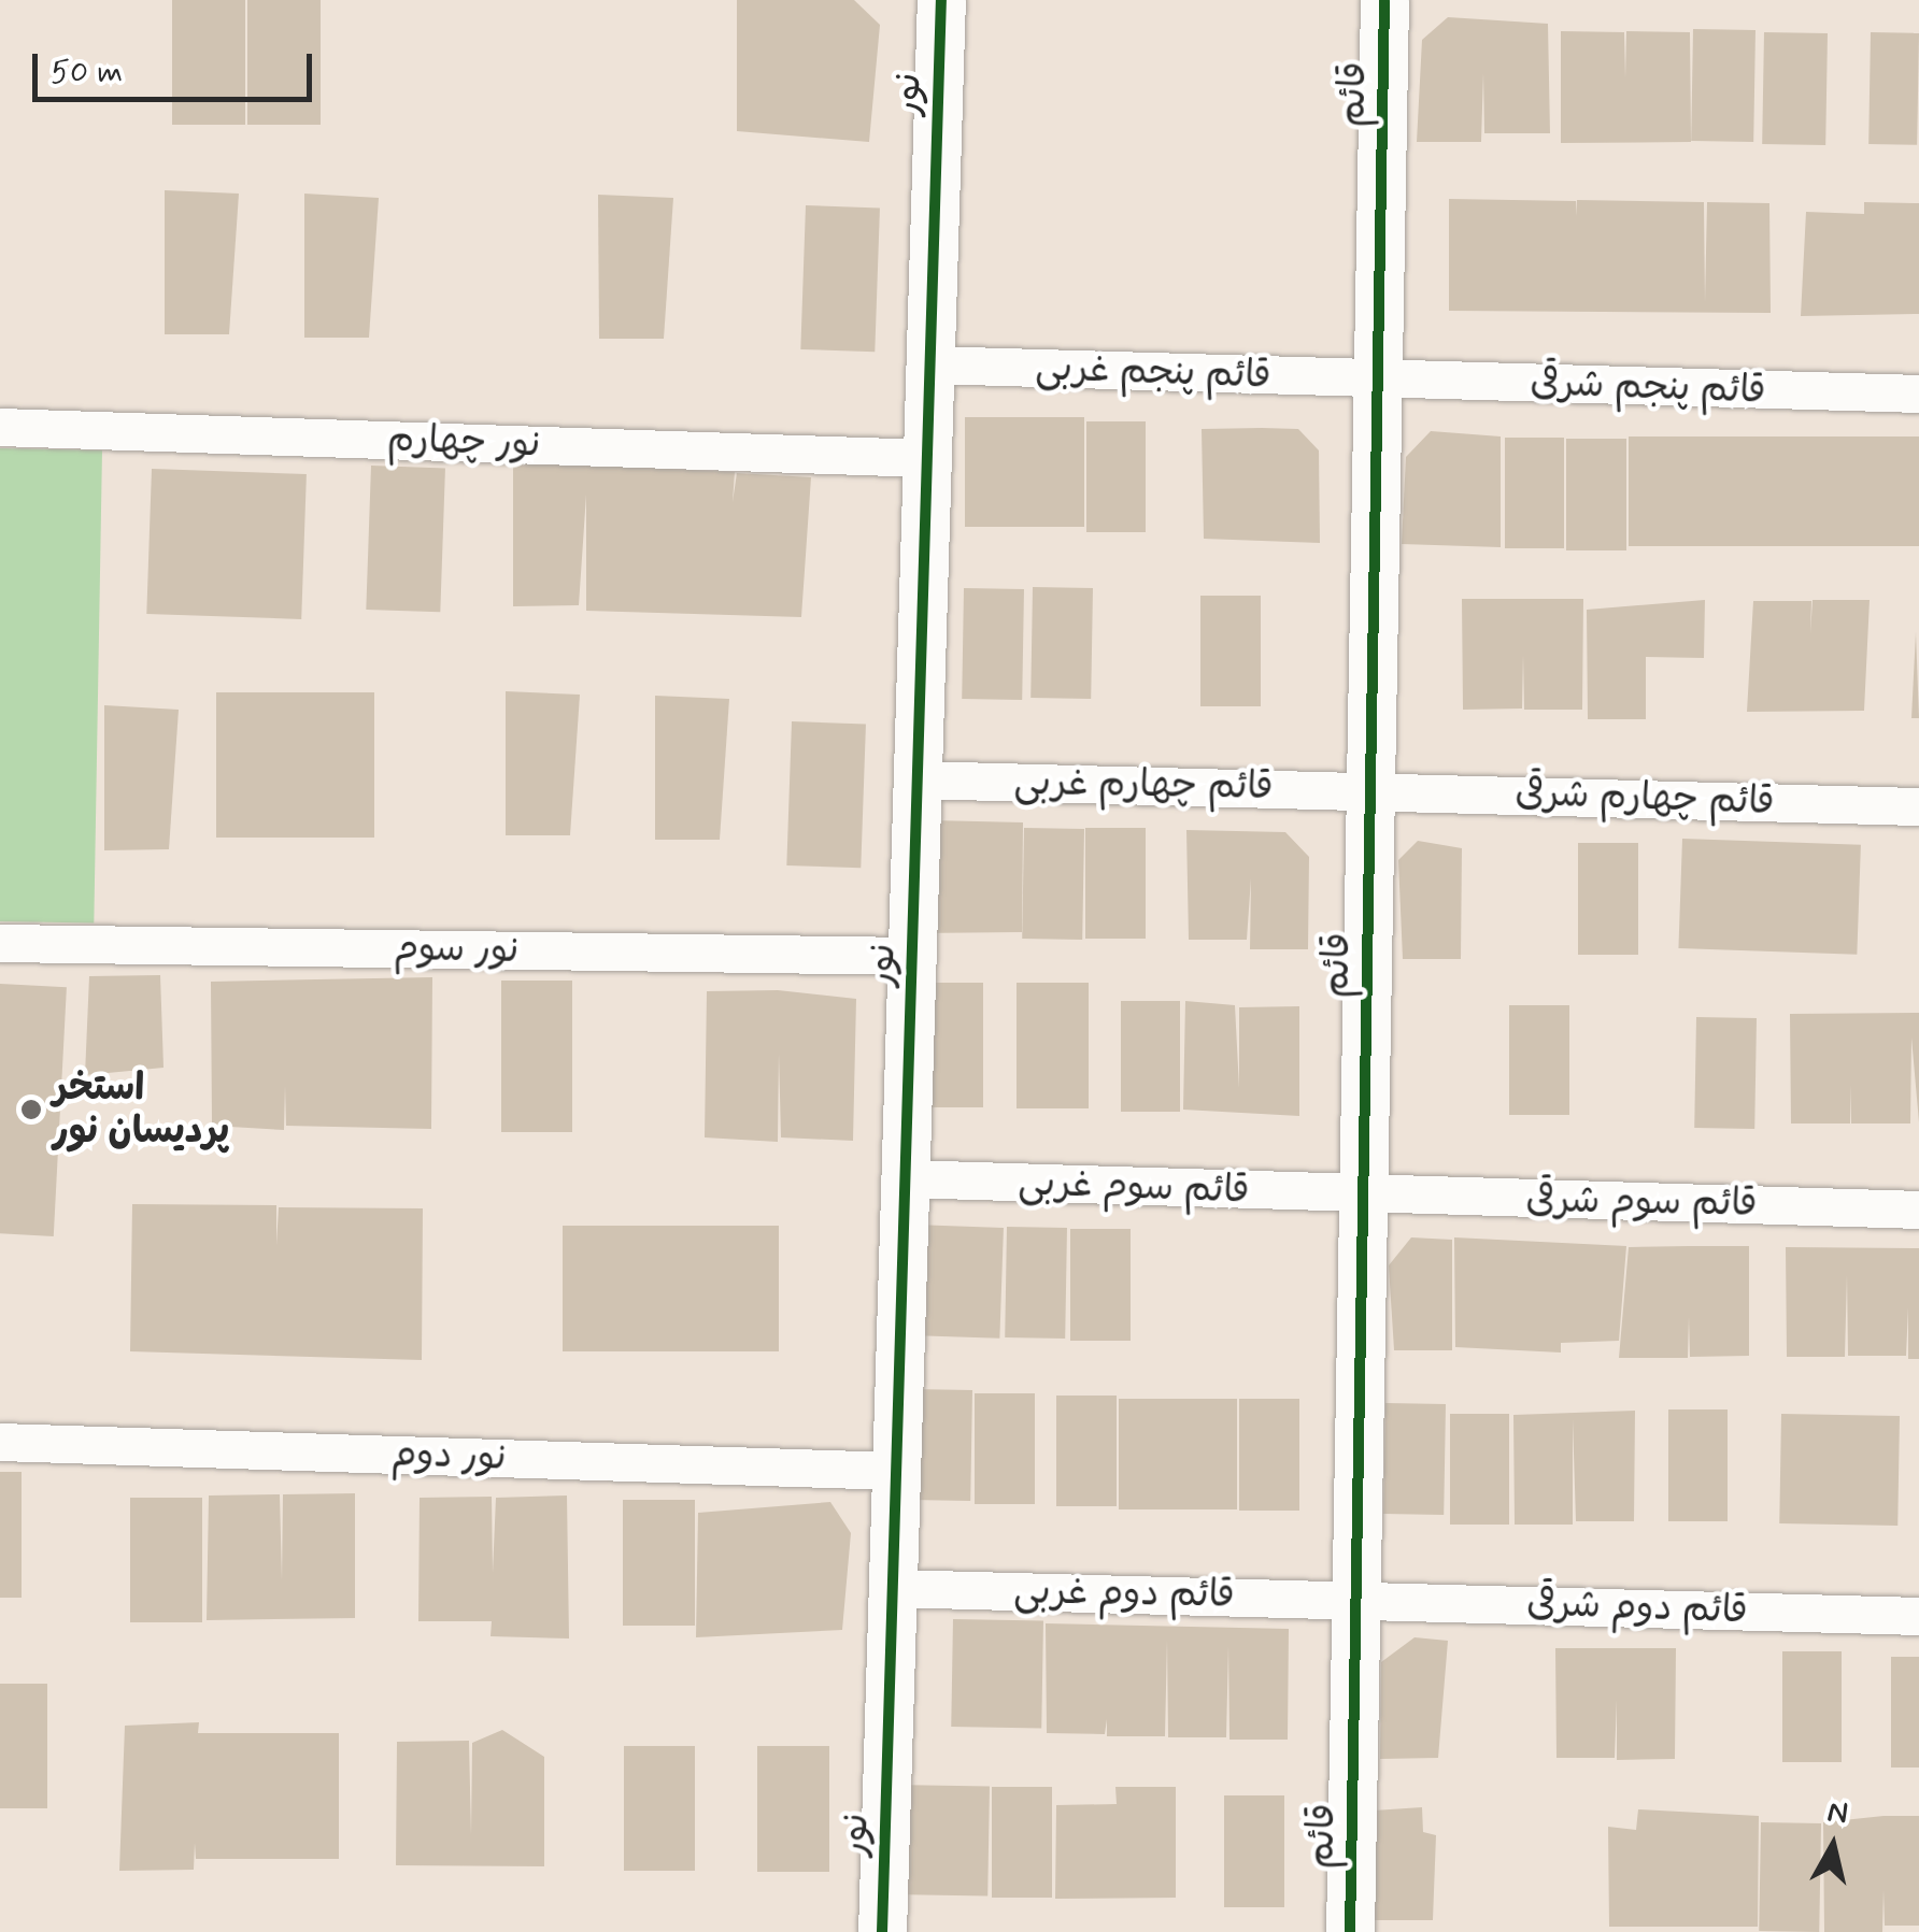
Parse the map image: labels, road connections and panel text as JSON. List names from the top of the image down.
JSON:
{
  "streets": {
    "street": [
      "نور",
      "قائم",
      "قائم پنجم غربی",
      "قائم پنجم شرقی",
      "نور چهارم",
      "قائم چهارم غربی",
      "قائم چهارم شرقی",
      "نور سوم",
      "قائم سوم غربی",
      "قائم سوم شرقی",
      "نور دوم",
      "قائم دوم غربی",
      "قائم دوم شرقی"
    ]
  },
  "crossings": [
    ["نور", "قائم پنجم غربی"],
    ["نور", "نور چهارم"],
    ["نور", "قائم چهارم غربی"],
    ["نور", "نور سوم"],
    ["نور", "قائم سوم غربی"],
    ["نور", "نور دوم"],
    ["نور", "قائم دوم غربی"],
    ["قائم", "قائم پنجم غربی"],
    ["قائم", "قائم پنجم شرقی"],
    ["قائم", "قائم چهارم غربی"],
    ["قائم", "قائم چهارم شرقی"],
    ["قائم", "قائم سوم غربی"],
    ["قائم", "قائم سوم شرقی"],
    ["قائم", "قائم دوم غربی"],
    ["قائم", "قائم دوم شرقی"],
    ["قائم پنجم غربی", "قائم پنجم شرقی"],
    ["قائم چهارم غربی", "قائم چهارم شرقی"],
    ["قائم سوم غربی", "قائم سوم شرقی"],
    ["قائم دوم غربی", "قائم دوم شرقی"]
  ],
  "places": ["استخر پردیسان نور"],
  "scale_bar": "50 m",
  "north": "top"
}
